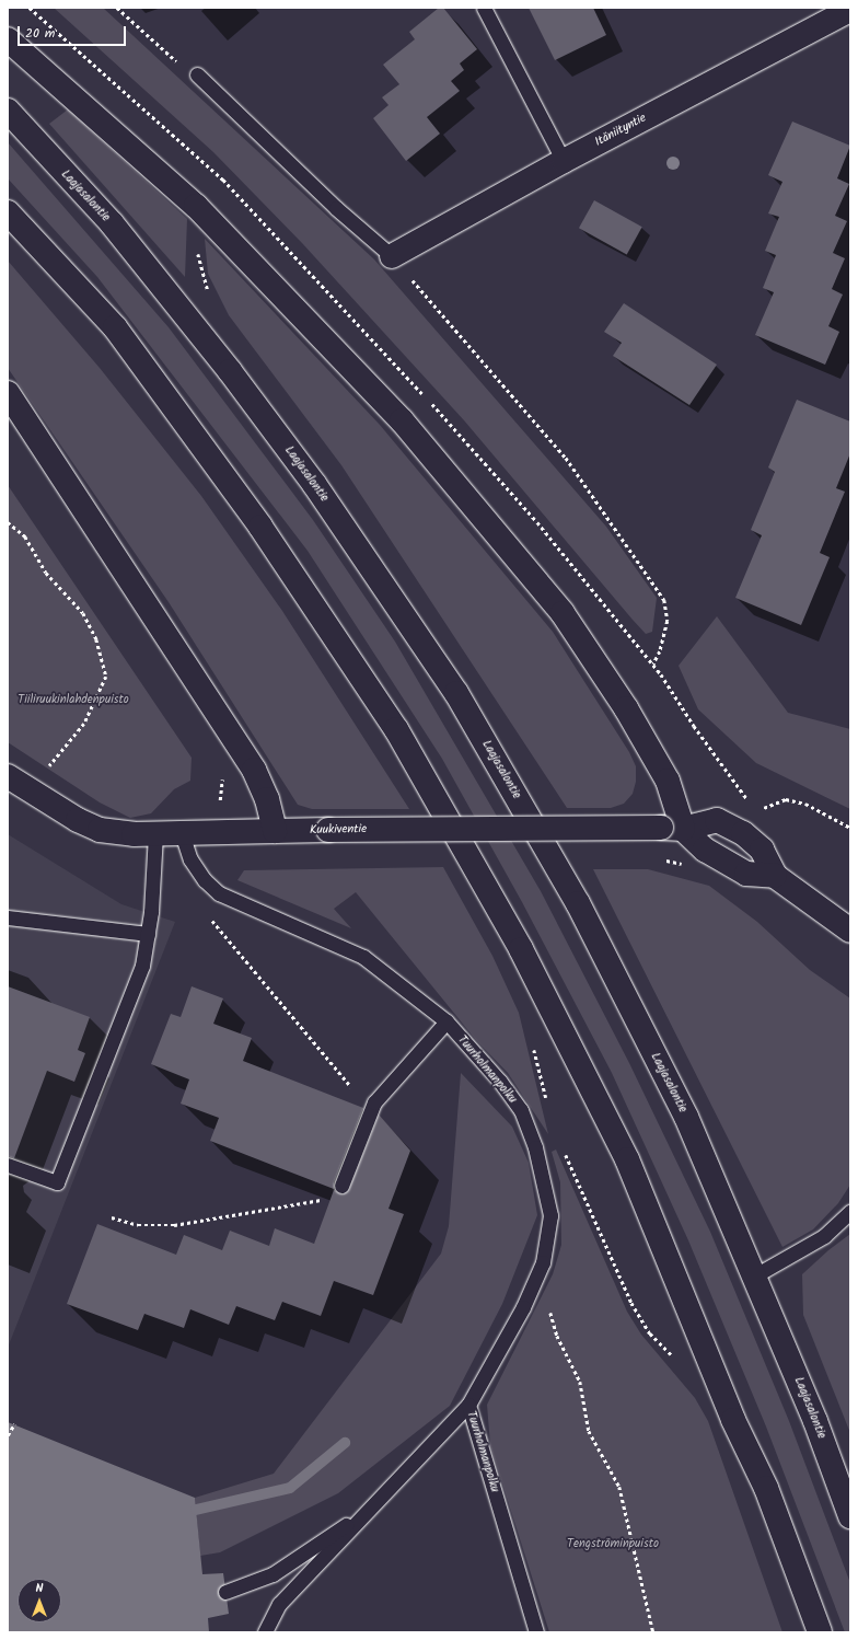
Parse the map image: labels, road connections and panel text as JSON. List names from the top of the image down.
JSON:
{
  "streets": {
    "main road": ["Itäniityntie", "Laajasalontie", "Kuukiventie"],
    "lane": ["Tuurholmanpolku"]
  },
  "crossings": [
    ["Kuukiventie", "Tuurholmanpolku"]
  ],
  "parks": ["Tiiliruukinlahdenpuisto", "Tengströminpuisto"],
  "scale_bar": "20 m",
  "north": "top"
}
